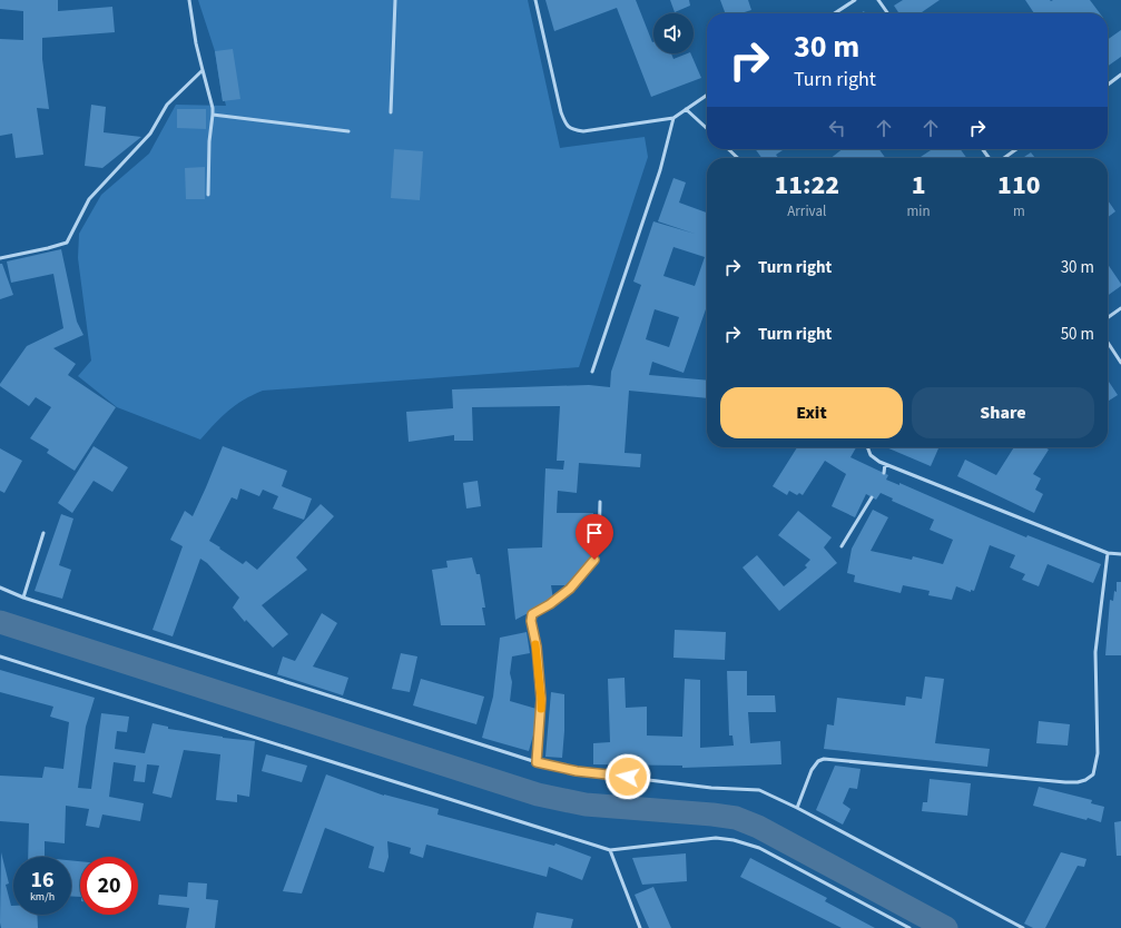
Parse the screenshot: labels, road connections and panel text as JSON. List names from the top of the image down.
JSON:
{
  "page": {
    "turn": ["30 m", "Turn right"],
    "eta": [
      "11:22",
      "Arrival",
      "1",
      "min",
      "110",
      "m"
    ],
    "list": [
      {
        "name": "Turn right",
        "value": "30 m"
      },
      {
        "name": "Turn right",
        "value": "50 m"
      }
    ],
    "buttons": ["Exit", "Share"],
    "speed": "16 km/h",
    "limit": "20"
  }
}
